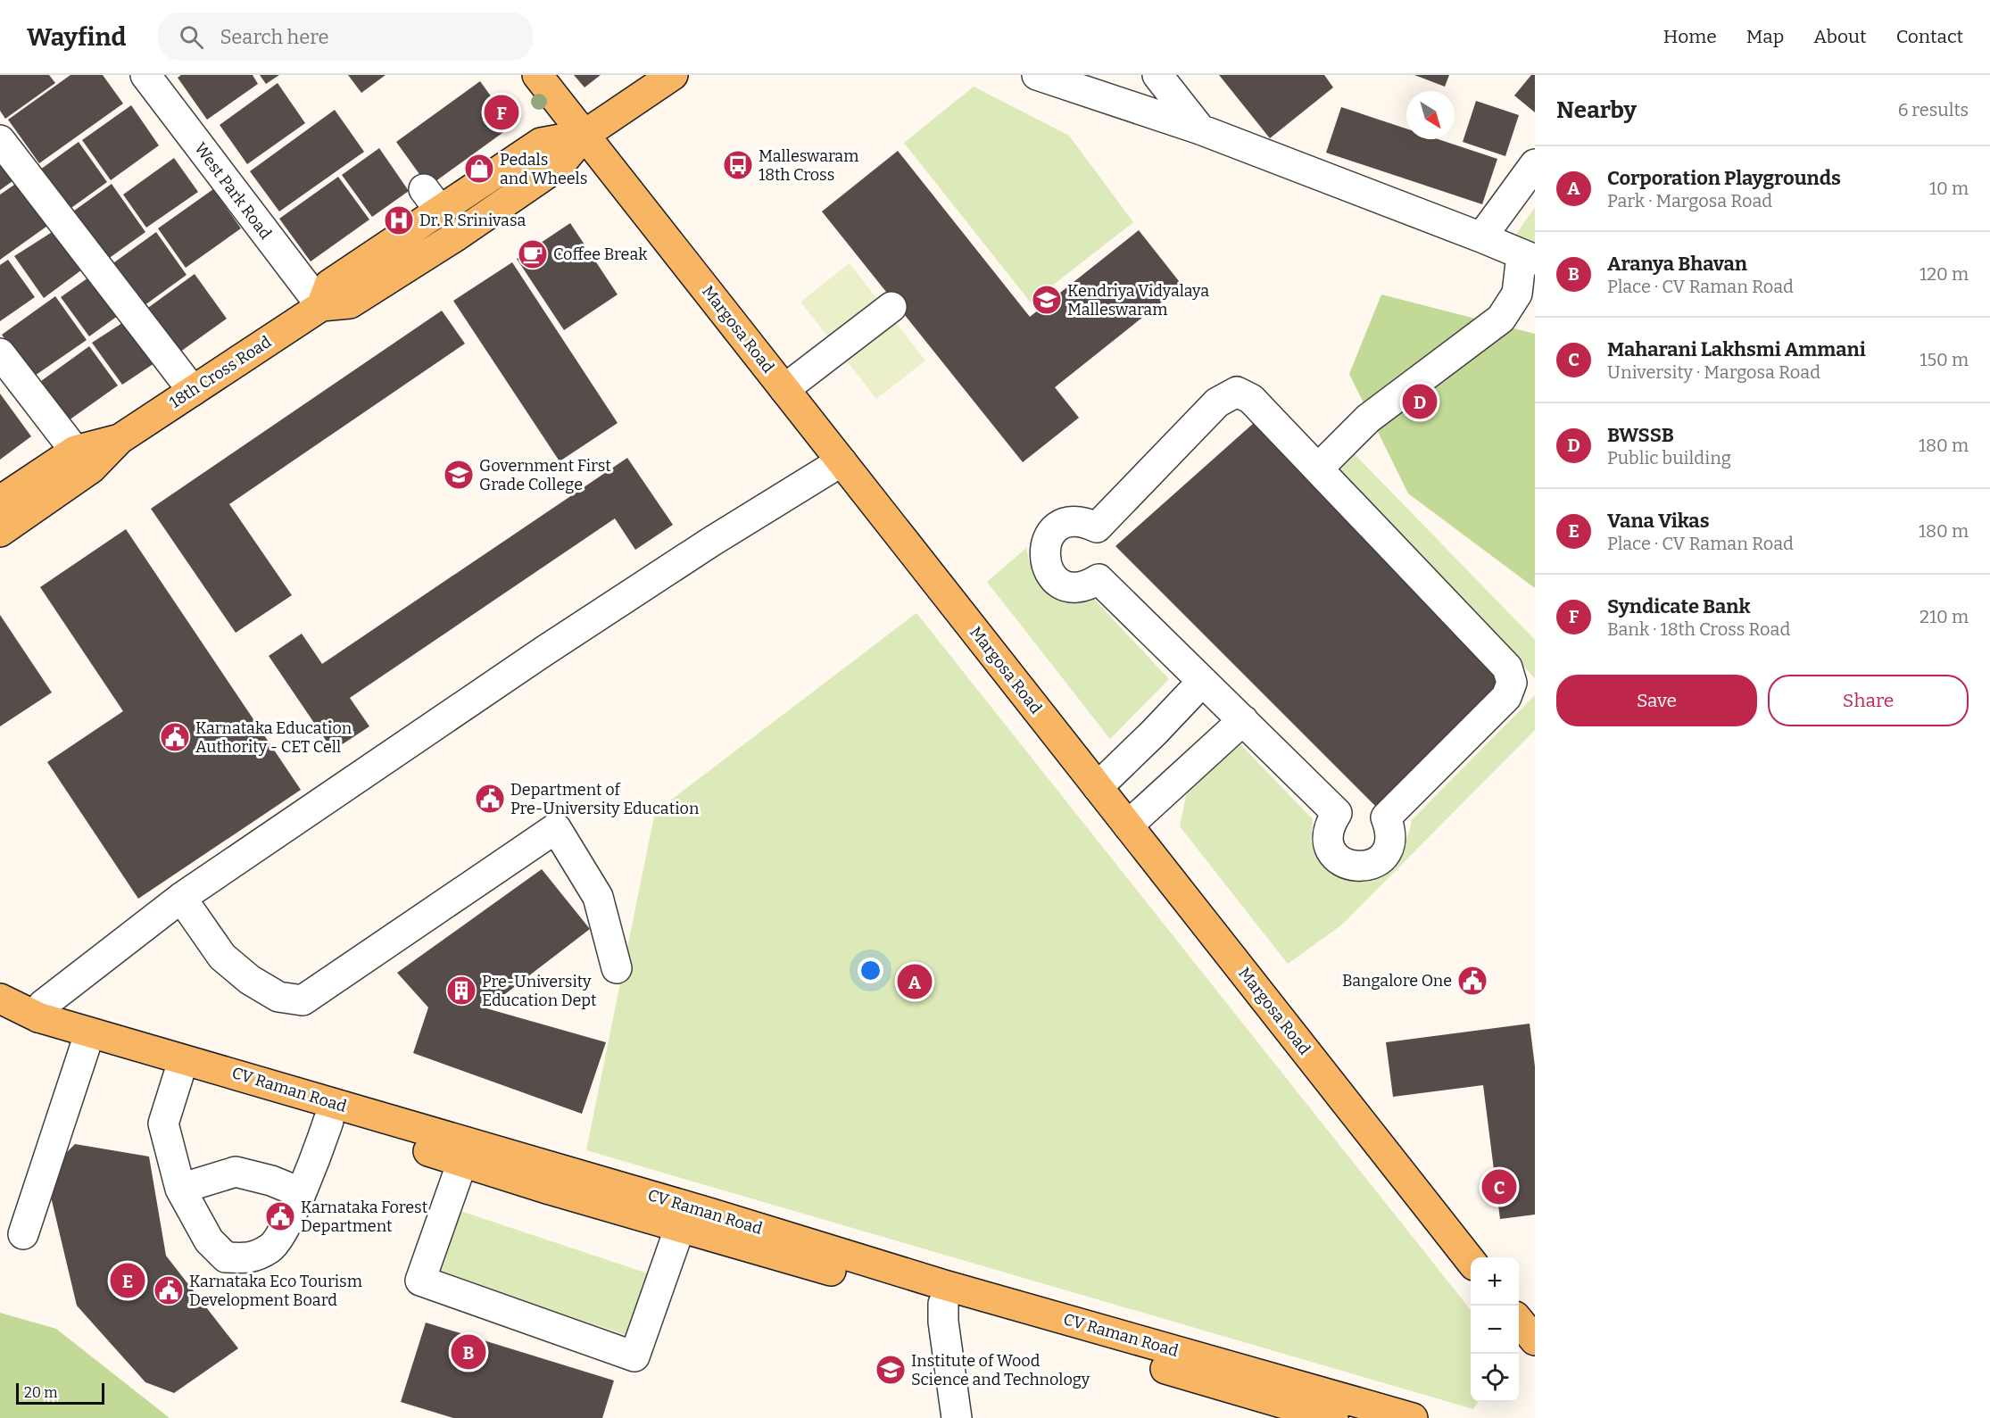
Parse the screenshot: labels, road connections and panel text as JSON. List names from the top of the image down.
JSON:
{
  "streets": {
    "main road": ["Margosa Road", "18th Cross Road", "CV Raman Road"],
    "street": ["West Park Road"]
  },
  "crossings": [
    ["West Park Road", "18th Cross Road"],
    ["Margosa Road", "18th Cross Road"]
  ],
  "places": {
    "bus stop": ["Malleswaram 18th Cross"],
    "shop": ["Pedals and Wheels"],
    "hospital": ["Dr. R Srinivasa"],
    "cafe": ["Coffee Break"],
    "school or university": ["Kendriya Vidyalaya Malleswaram", "Government First Grade College", "Institute of Wood Science and Technology"],
    "public building": [
      "Karnataka Education Authority - CET Cell",
      "Department of Pre-University Education",
      "Bangalore One",
      "Karnataka Forest Department",
      "Karnataka Eco Tourism Development Board"
    ],
    "building": ["Pre-University Education Dept"]
  },
  "scale_bar": "20 m",
  "north": "bottom right",
  "page": {
    "header": "Wayfind",
    "search": "Search here",
    "nav": [
      "Home",
      "Map",
      "About",
      "Contact"
    ],
    "heading": ["Nearby", "6 results"],
    "pins": [
      "F",
      "D",
      "A",
      "C",
      "E",
      "B"
    ],
    "list": [
      {
        "mark": "A",
        "name": "Corporation Playgrounds",
        "note": "Park · Margosa Road",
        "value": "10 m"
      },
      {
        "mark": "B",
        "name": "Aranya Bhavan",
        "note": "Place · CV Raman Road",
        "value": "120 m"
      },
      {
        "mark": "C",
        "name": "Maharani Lakhsmi Ammani",
        "note": "University · Margosa Road",
        "value": "150 m"
      },
      {
        "mark": "D",
        "name": "BWSSB",
        "note": "Public building",
        "value": "180 m"
      },
      {
        "mark": "E",
        "name": "Vana Vikas",
        "note": "Place · CV Raman Road",
        "value": "180 m"
      },
      {
        "mark": "F",
        "name": "Syndicate Bank",
        "note": "Bank · 18th Cross Road",
        "value": "210 m"
      }
    ],
    "buttons": ["Save", "Share"],
    "map_buttons": ["+", "−"],
    "scale": "20 m"
  }
}
